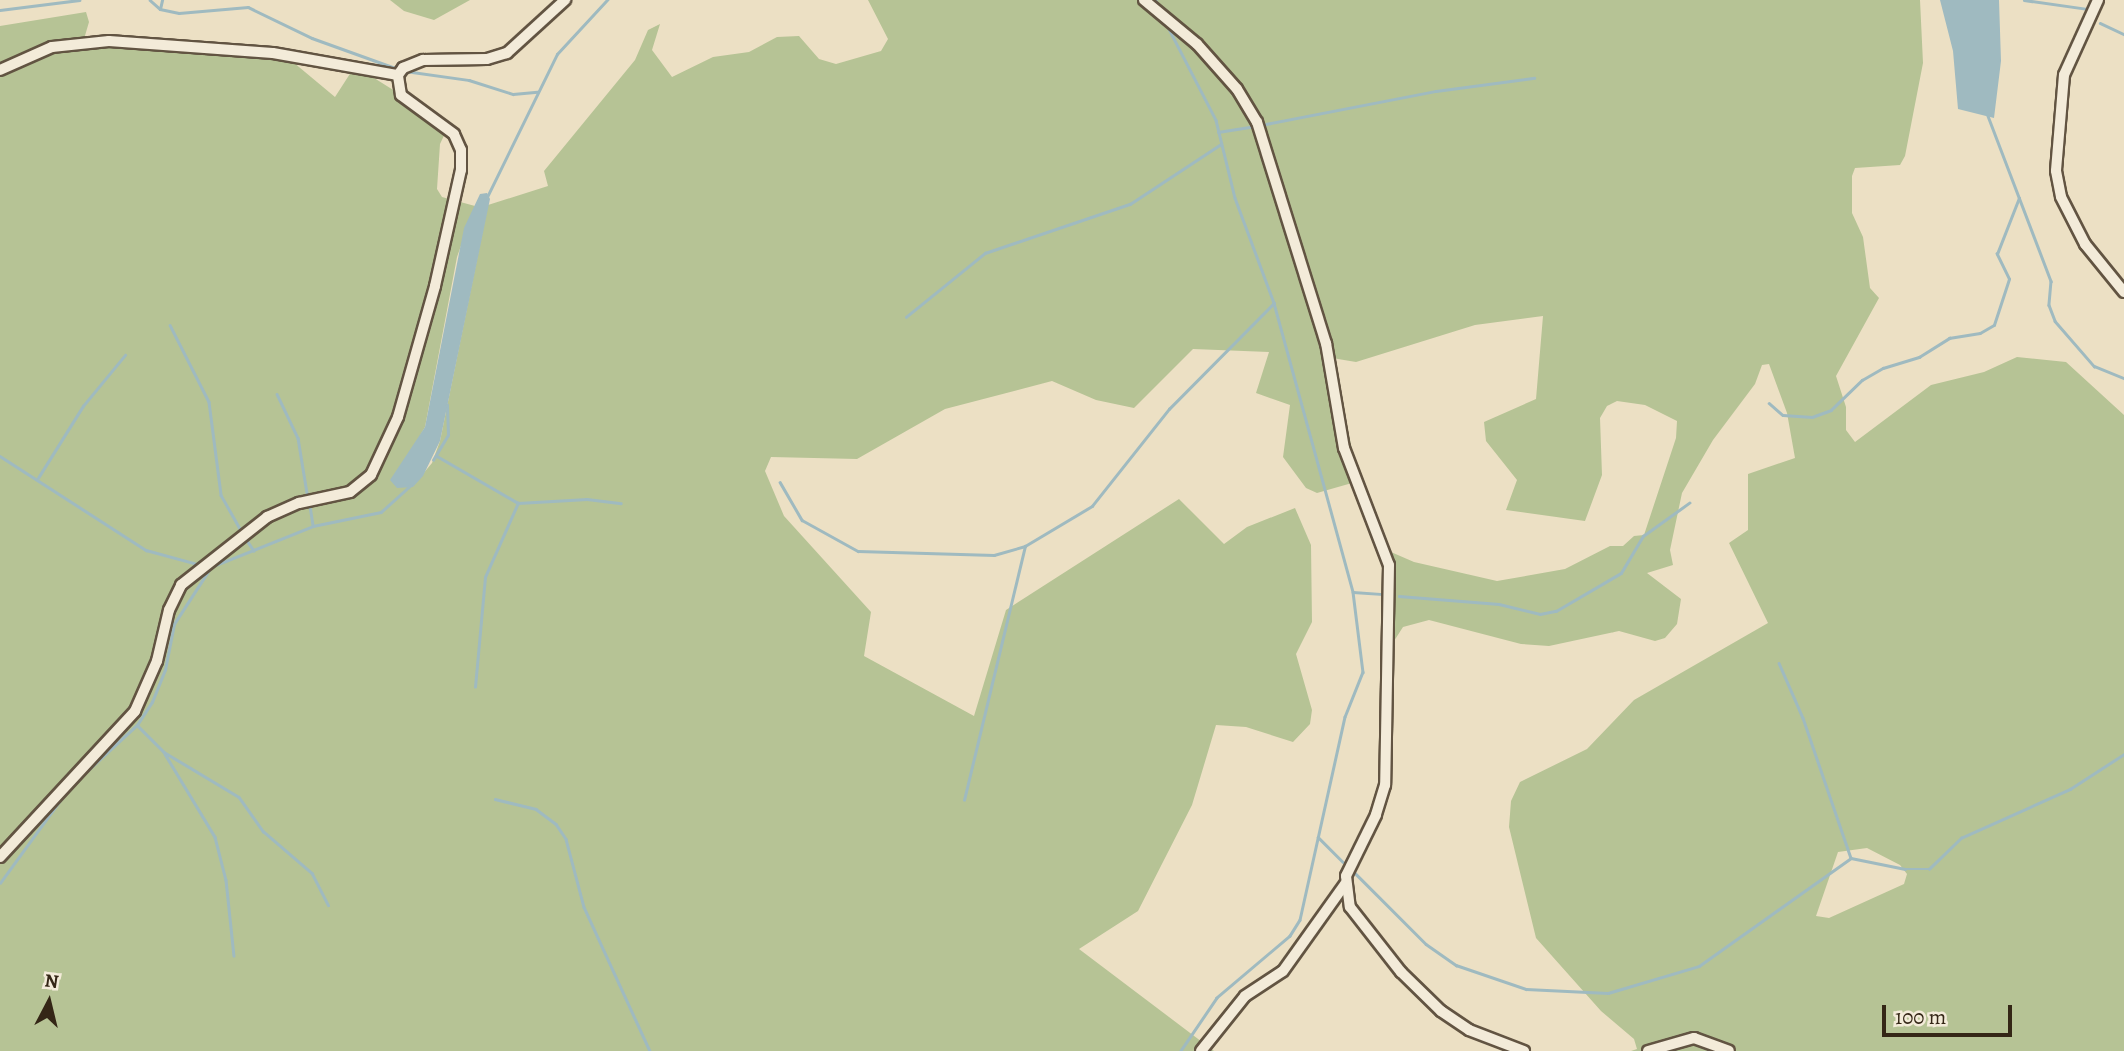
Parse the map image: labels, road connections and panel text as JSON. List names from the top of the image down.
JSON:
{
  "scale_bar": "100 m",
  "north": "top"
}
